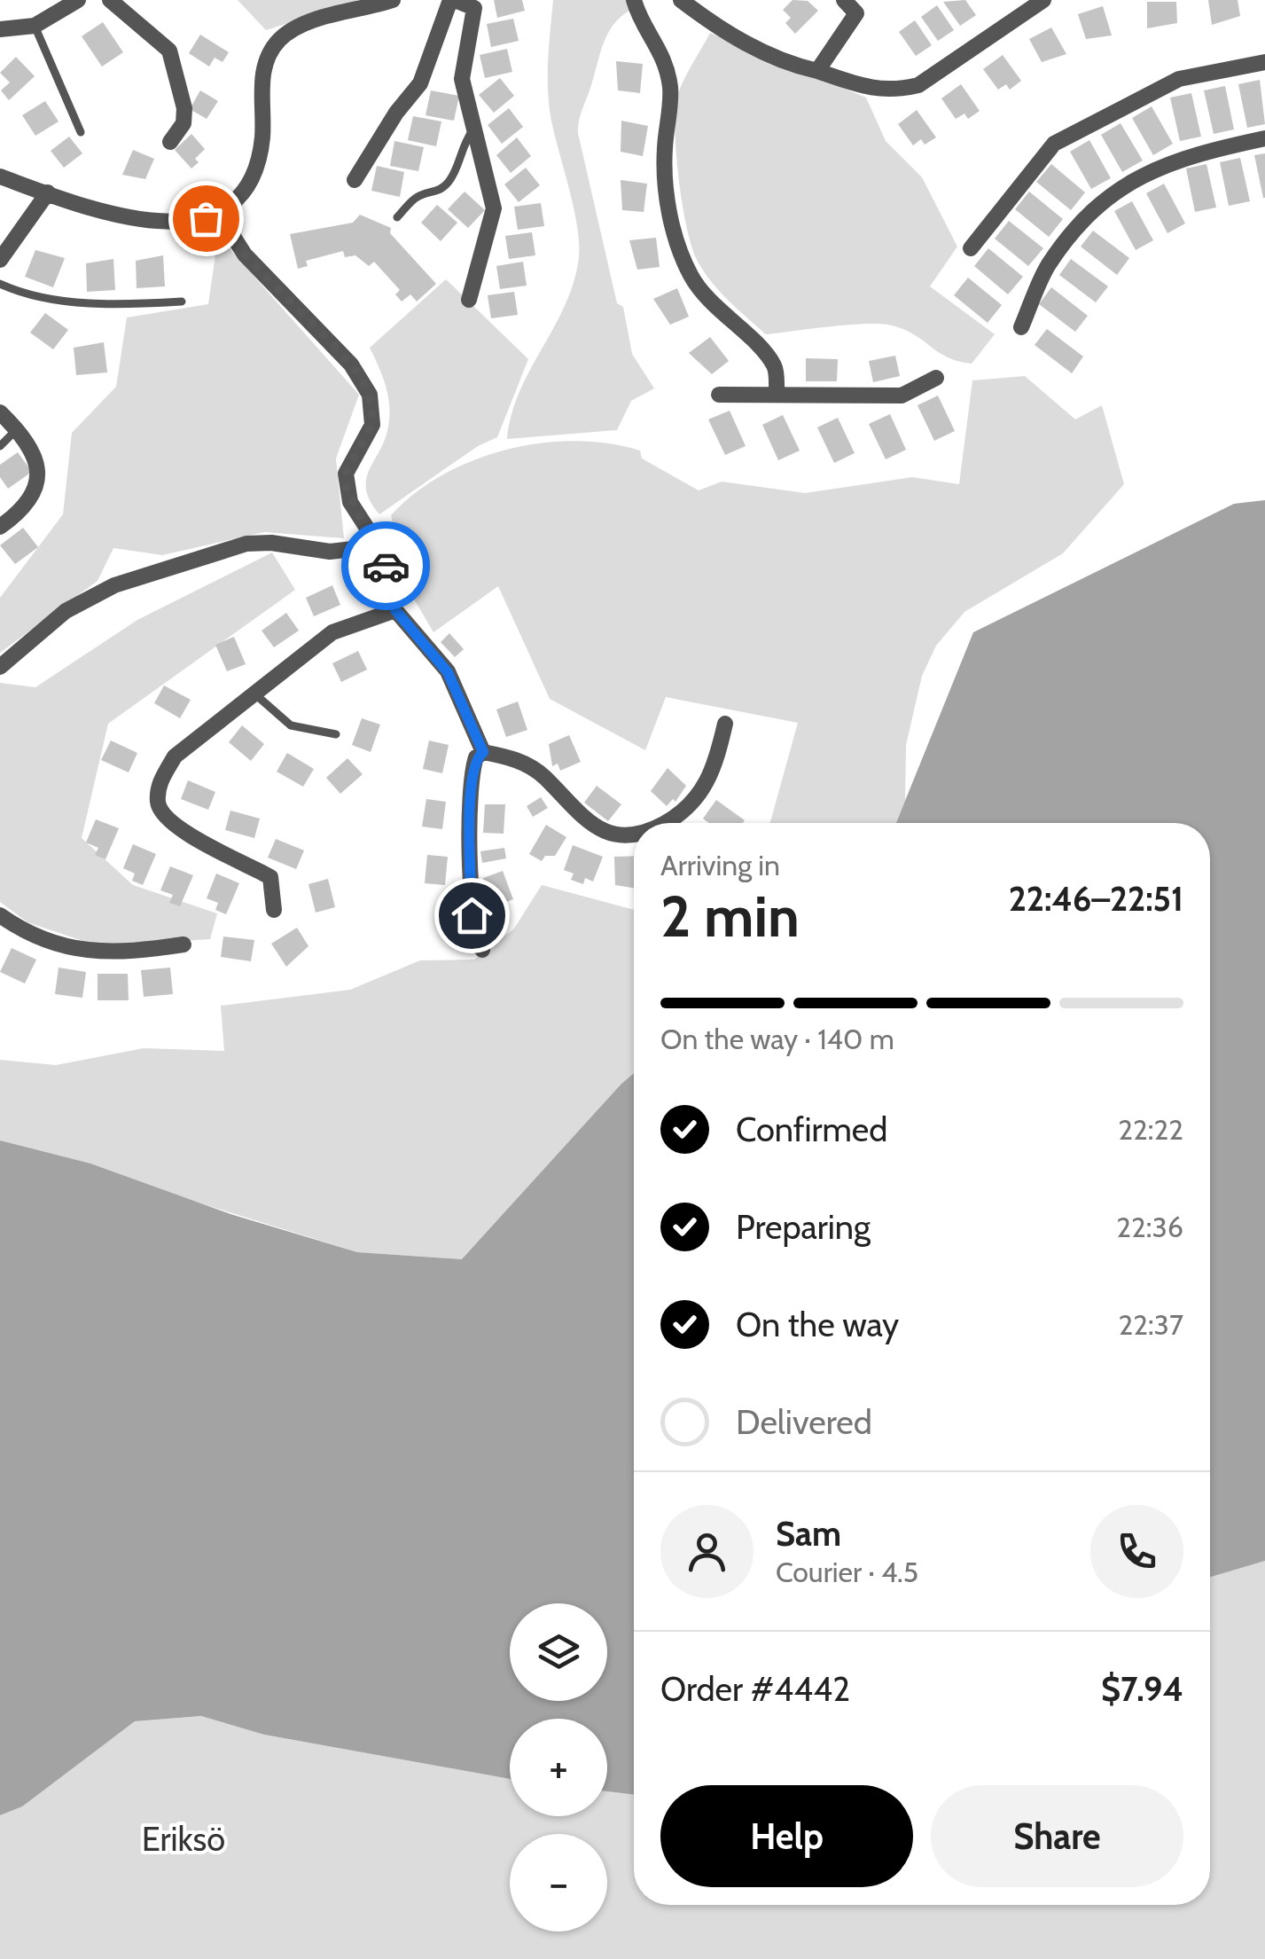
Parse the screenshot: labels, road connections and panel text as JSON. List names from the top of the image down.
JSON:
{
  "parks": ["Eriksö"],
  "page": {
    "heading": ["2 min", "Arriving in", "22:46–22:51"],
    "panel": [
      "Sam",
      "Courier · 4.5",
      "Order #4442",
      "$7.94"
    ],
    "bar": "On the way · 140 m",
    "list": [
      ["Confirmed", "22:22"],
      ["Preparing", "22:36"],
      ["On the way", "22:37"],
      "Delivered"
    ],
    "map_buttons": ["+", "−"],
    "buttons": ["Help", "Share"]
  }
}
